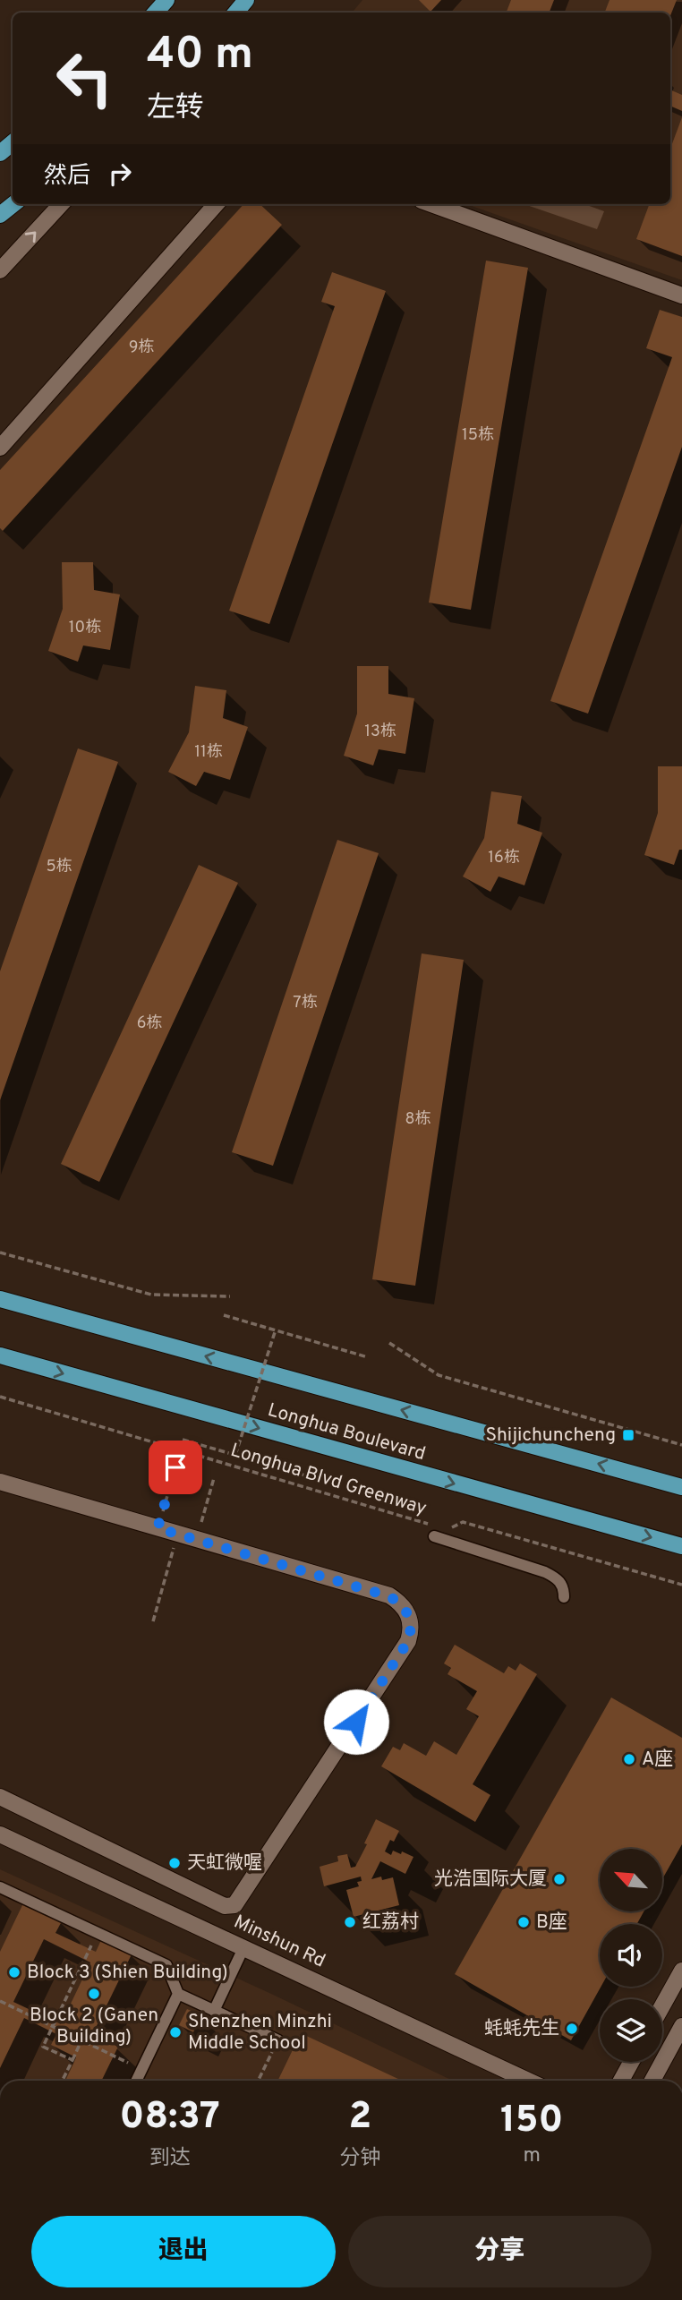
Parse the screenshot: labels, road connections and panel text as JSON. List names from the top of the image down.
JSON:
{
  "streets": {
    "main road": ["Longhua Boulevard"],
    "street": ["Minshun Rd"],
    "path": ["Longhua Blvd Greenway"]
  },
  "places": {
    "transit": ["Shijichuncheng"],
    "other": [
      "A座",
      "天虹微喔",
      "光浩国际大厦",
      "红荔村",
      "B座",
      "Block 3 (Shien Building)",
      "Block 2 (Ganen Building)",
      "蚝蚝先生",
      "Shenzhen Minzhi Middle School"
    ]
  },
  "house_numbers": [
    "9栋",
    "15栋",
    "10栋",
    "13栋",
    "11栋",
    "16栋",
    "5栋",
    "7栋",
    "6栋",
    "8栋"
  ],
  "north": "top left",
  "page": {
    "turn": ["40 m", "左转"],
    "then": "然后",
    "eta": [
      "08:37",
      "到达",
      "2",
      "分钟",
      "150",
      "m"
    ],
    "buttons": ["退出", "分享"]
  }
}
